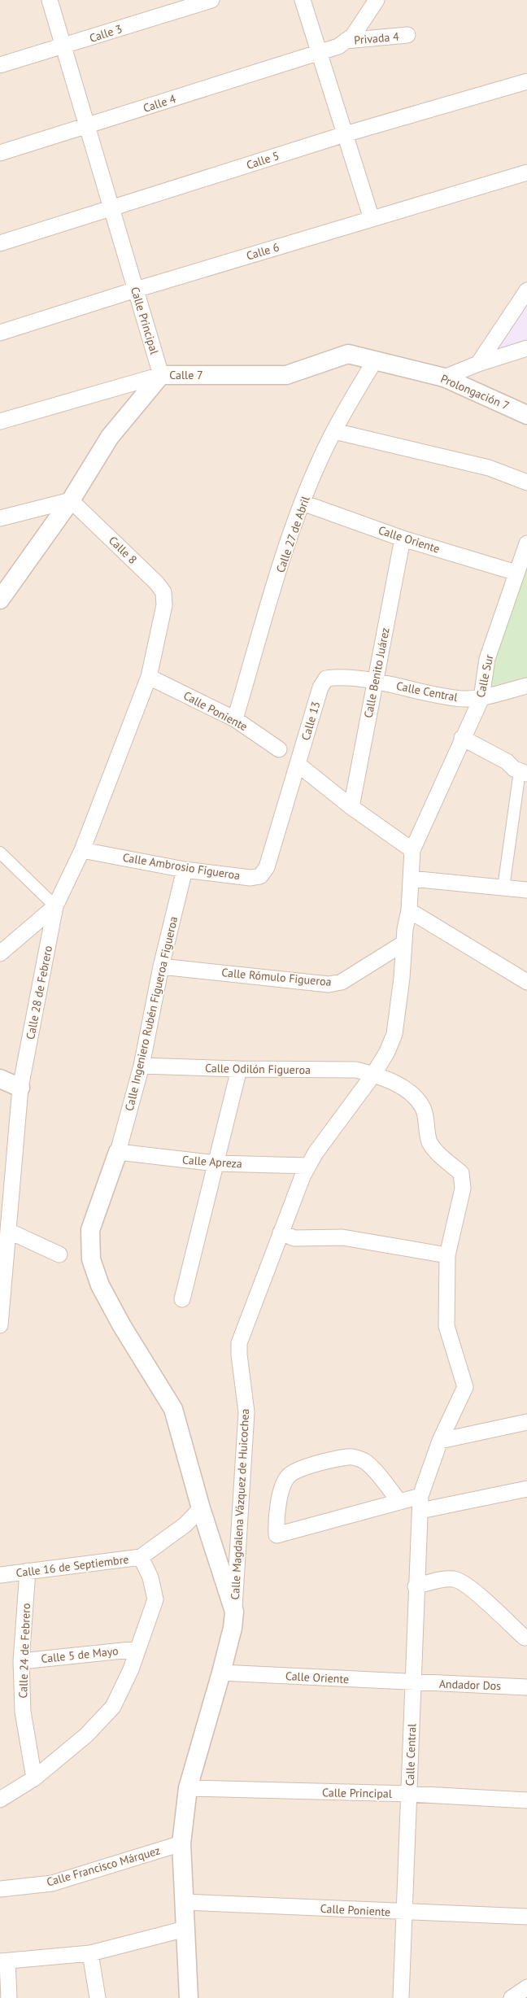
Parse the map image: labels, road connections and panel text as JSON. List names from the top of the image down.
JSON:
{
  "streets": {
    "street": [
      "Calle 3",
      "Privada 4",
      "Calle 4",
      "Calle 5",
      "Calle 6",
      "Calle Principal",
      "Calle 7",
      "Prolongación 7",
      "Calle 27 de Abril",
      "Calle Oriente",
      "Calle 8",
      "Calle Benito Juárez",
      "Calle Sur",
      "Calle Central",
      "Calle Poniente",
      "Calle 13",
      "Calle Ambrosio Figueroa",
      "Calle Rómulo Figueroa",
      "Calle 28 de Febrero",
      "Calle Ingeniero Rubén Figueroa Figueroa",
      "Calle Odilón Figueroa",
      "Calle Apreza",
      "Calle Magdalena Vázquez de Huicochea",
      "Calle 16 de Septiembre",
      "Calle 24 de Febrero",
      "Calle 5 de Mayo",
      "Andador Dos",
      "Calle Francisco Márquez"
    ]
  },
  "crossings": [
    ["Calle 3", "Calle Principal"],
    ["Privada 4", "Calle 4"],
    ["Calle 4", "Calle Principal"],
    ["Calle 5", "Calle Principal"],
    ["Calle 6", "Calle Principal"],
    ["Calle Principal", "Calle 7"],
    ["Calle Principal", "Calle Central"],
    ["Calle Principal", "Calle Magdalena Vázquez de Huicochea"],
    ["Calle 7", "Prolongación 7"],
    ["Calle 7", "Calle 27 de Abril"],
    ["Prolongación 7", "Calle 27 de Abril"],
    ["Calle 27 de Abril", "Calle Oriente"],
    ["Calle 27 de Abril", "Calle Poniente"],
    ["Calle Oriente", "Calle Benito Juárez"],
    ["Calle Oriente", "Calle Sur"],
    ["Calle Oriente", "Calle Central"],
    ["Calle Oriente", "Calle Magdalena Vázquez de Huicochea"],
    ["Calle Oriente", "Andador Dos"],
    ["Calle 8", "Calle Poniente"],
    ["Calle 8", "Calle 28 de Febrero"],
    ["Calle Benito Juárez", "Calle Central"],
    ["Calle Sur", "Calle Central"],
    ["Calle Sur", "Calle Magdalena Vázquez de Huicochea"],
    ["Calle Central", "Calle Poniente"],
    ["Calle Central", "Calle 13"],
    ["Calle Central", "Calle Odilón Figueroa"],
    ["Calle Central", "Andador Dos"],
    ["Calle Poniente", "Calle 28 de Febrero"],
    ["Calle Poniente", "Calle Magdalena Vázquez de Huicochea"],
    ["Calle 13", "Calle Ambrosio Figueroa"],
    ["Calle Ambrosio Figueroa", "Calle 28 de Febrero"],
    ["Calle Ambrosio Figueroa", "Calle Ingeniero Rubén Figueroa Figueroa"],
    ["Calle Rómulo Figueroa", "Calle Ingeniero Rubén Figueroa Figueroa"],
    ["Calle Rómulo Figueroa", "Calle Magdalena Vázquez de Huicochea"],
    ["Calle Ingeniero Rubén Figueroa Figueroa", "Calle Odilón Figueroa"],
    ["Calle Ingeniero Rubén Figueroa Figueroa", "Calle Apreza"],
    ["Calle Ingeniero Rubén Figueroa Figueroa", "Calle Magdalena Vázquez de Huicochea"],
    ["Calle Ingeniero Rubén Figueroa Figueroa", "Calle 16 de Septiembre"],
    ["Calle Odilón Figueroa", "Calle Magdalena Vázquez de Huicochea"],
    ["Calle Apreza", "Calle Magdalena Vázquez de Huicochea"],
    ["Calle Magdalena Vázquez de Huicochea", "Calle Francisco Márquez"],
    ["Calle 16 de Septiembre", "Calle 24 de Febrero"],
    ["Calle 24 de Febrero", "Calle 5 de Mayo"]
  ]
}
